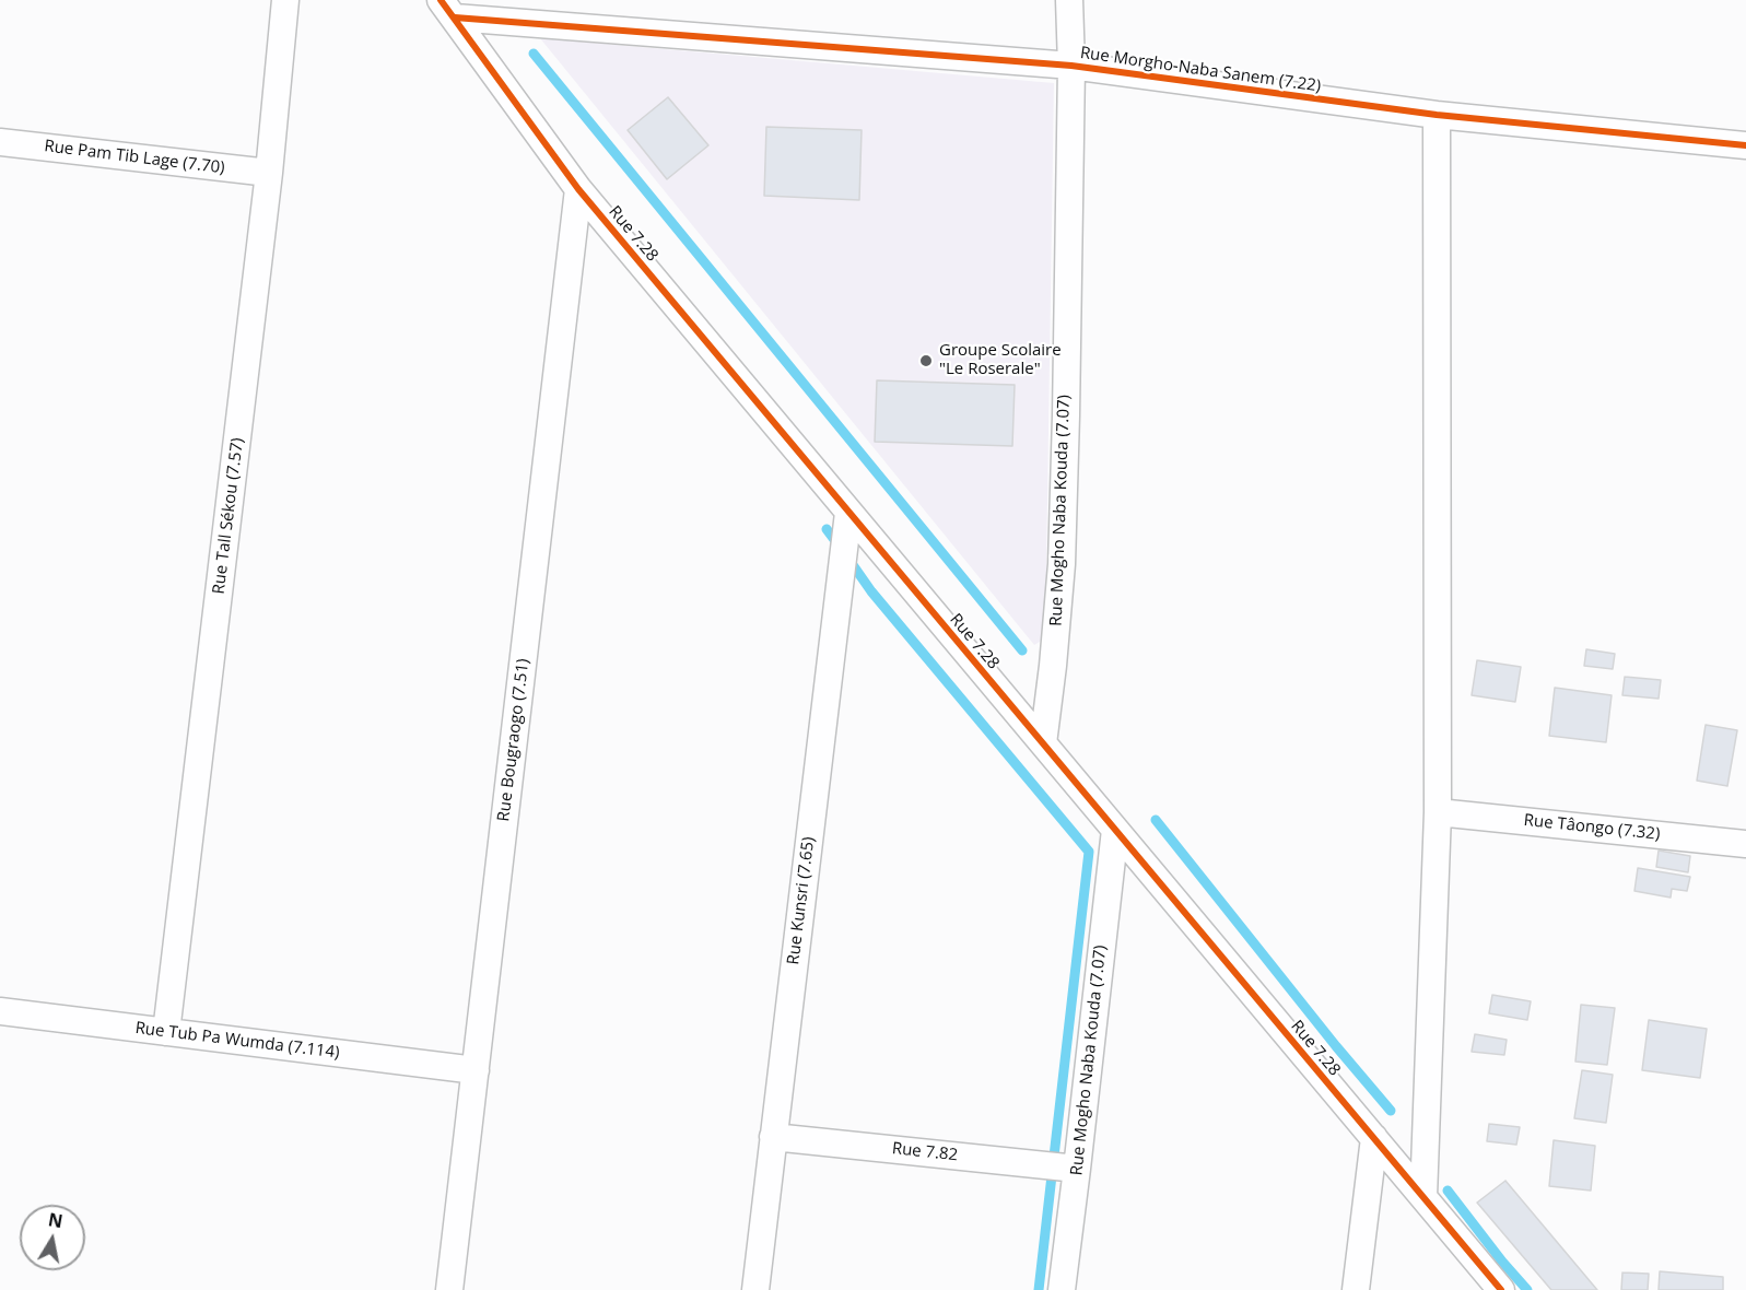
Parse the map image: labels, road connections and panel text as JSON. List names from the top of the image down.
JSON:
{
  "streets": {
    "street": [
      "Rue Morgho-Naba Sanem (7.22)",
      "Rue Pam Tib Lage (7.70)",
      "Rue 7.28",
      "Rue Mogho Naba Kouda (7.07)",
      "Rue Tall Sékou (7.57)",
      "Rue Bougraogo (7.51)",
      "Rue Tâongo (7.32)",
      "Rue Kunsri (7.65)",
      "Rue Tub Pa Wumda (7.114)",
      "Rue 7.82"
    ]
  },
  "crossings": [
    ["Rue Morgho-Naba Sanem (7.22)", "Rue 7.28"],
    ["Rue Morgho-Naba Sanem (7.22)", "Rue Mogho Naba Kouda (7.07)"],
    ["Rue Pam Tib Lage (7.70)", "Rue Tall Sékou (7.57)"],
    ["Rue 7.28", "Rue Mogho Naba Kouda (7.07)"],
    ["Rue 7.28", "Rue Bougraogo (7.51)"],
    ["Rue 7.28", "Rue Kunsri (7.65)"],
    ["Rue Mogho Naba Kouda (7.07)", "Rue 7.82"],
    ["Rue Tall Sékou (7.57)", "Rue Tub Pa Wumda (7.114)"],
    ["Rue Bougraogo (7.51)", "Rue Tub Pa Wumda (7.114)"],
    ["Rue Kunsri (7.65)", "Rue 7.82"]
  ],
  "places": ["Groupe Scolaire \"Le Roserale\""],
  "north": "top"
}
